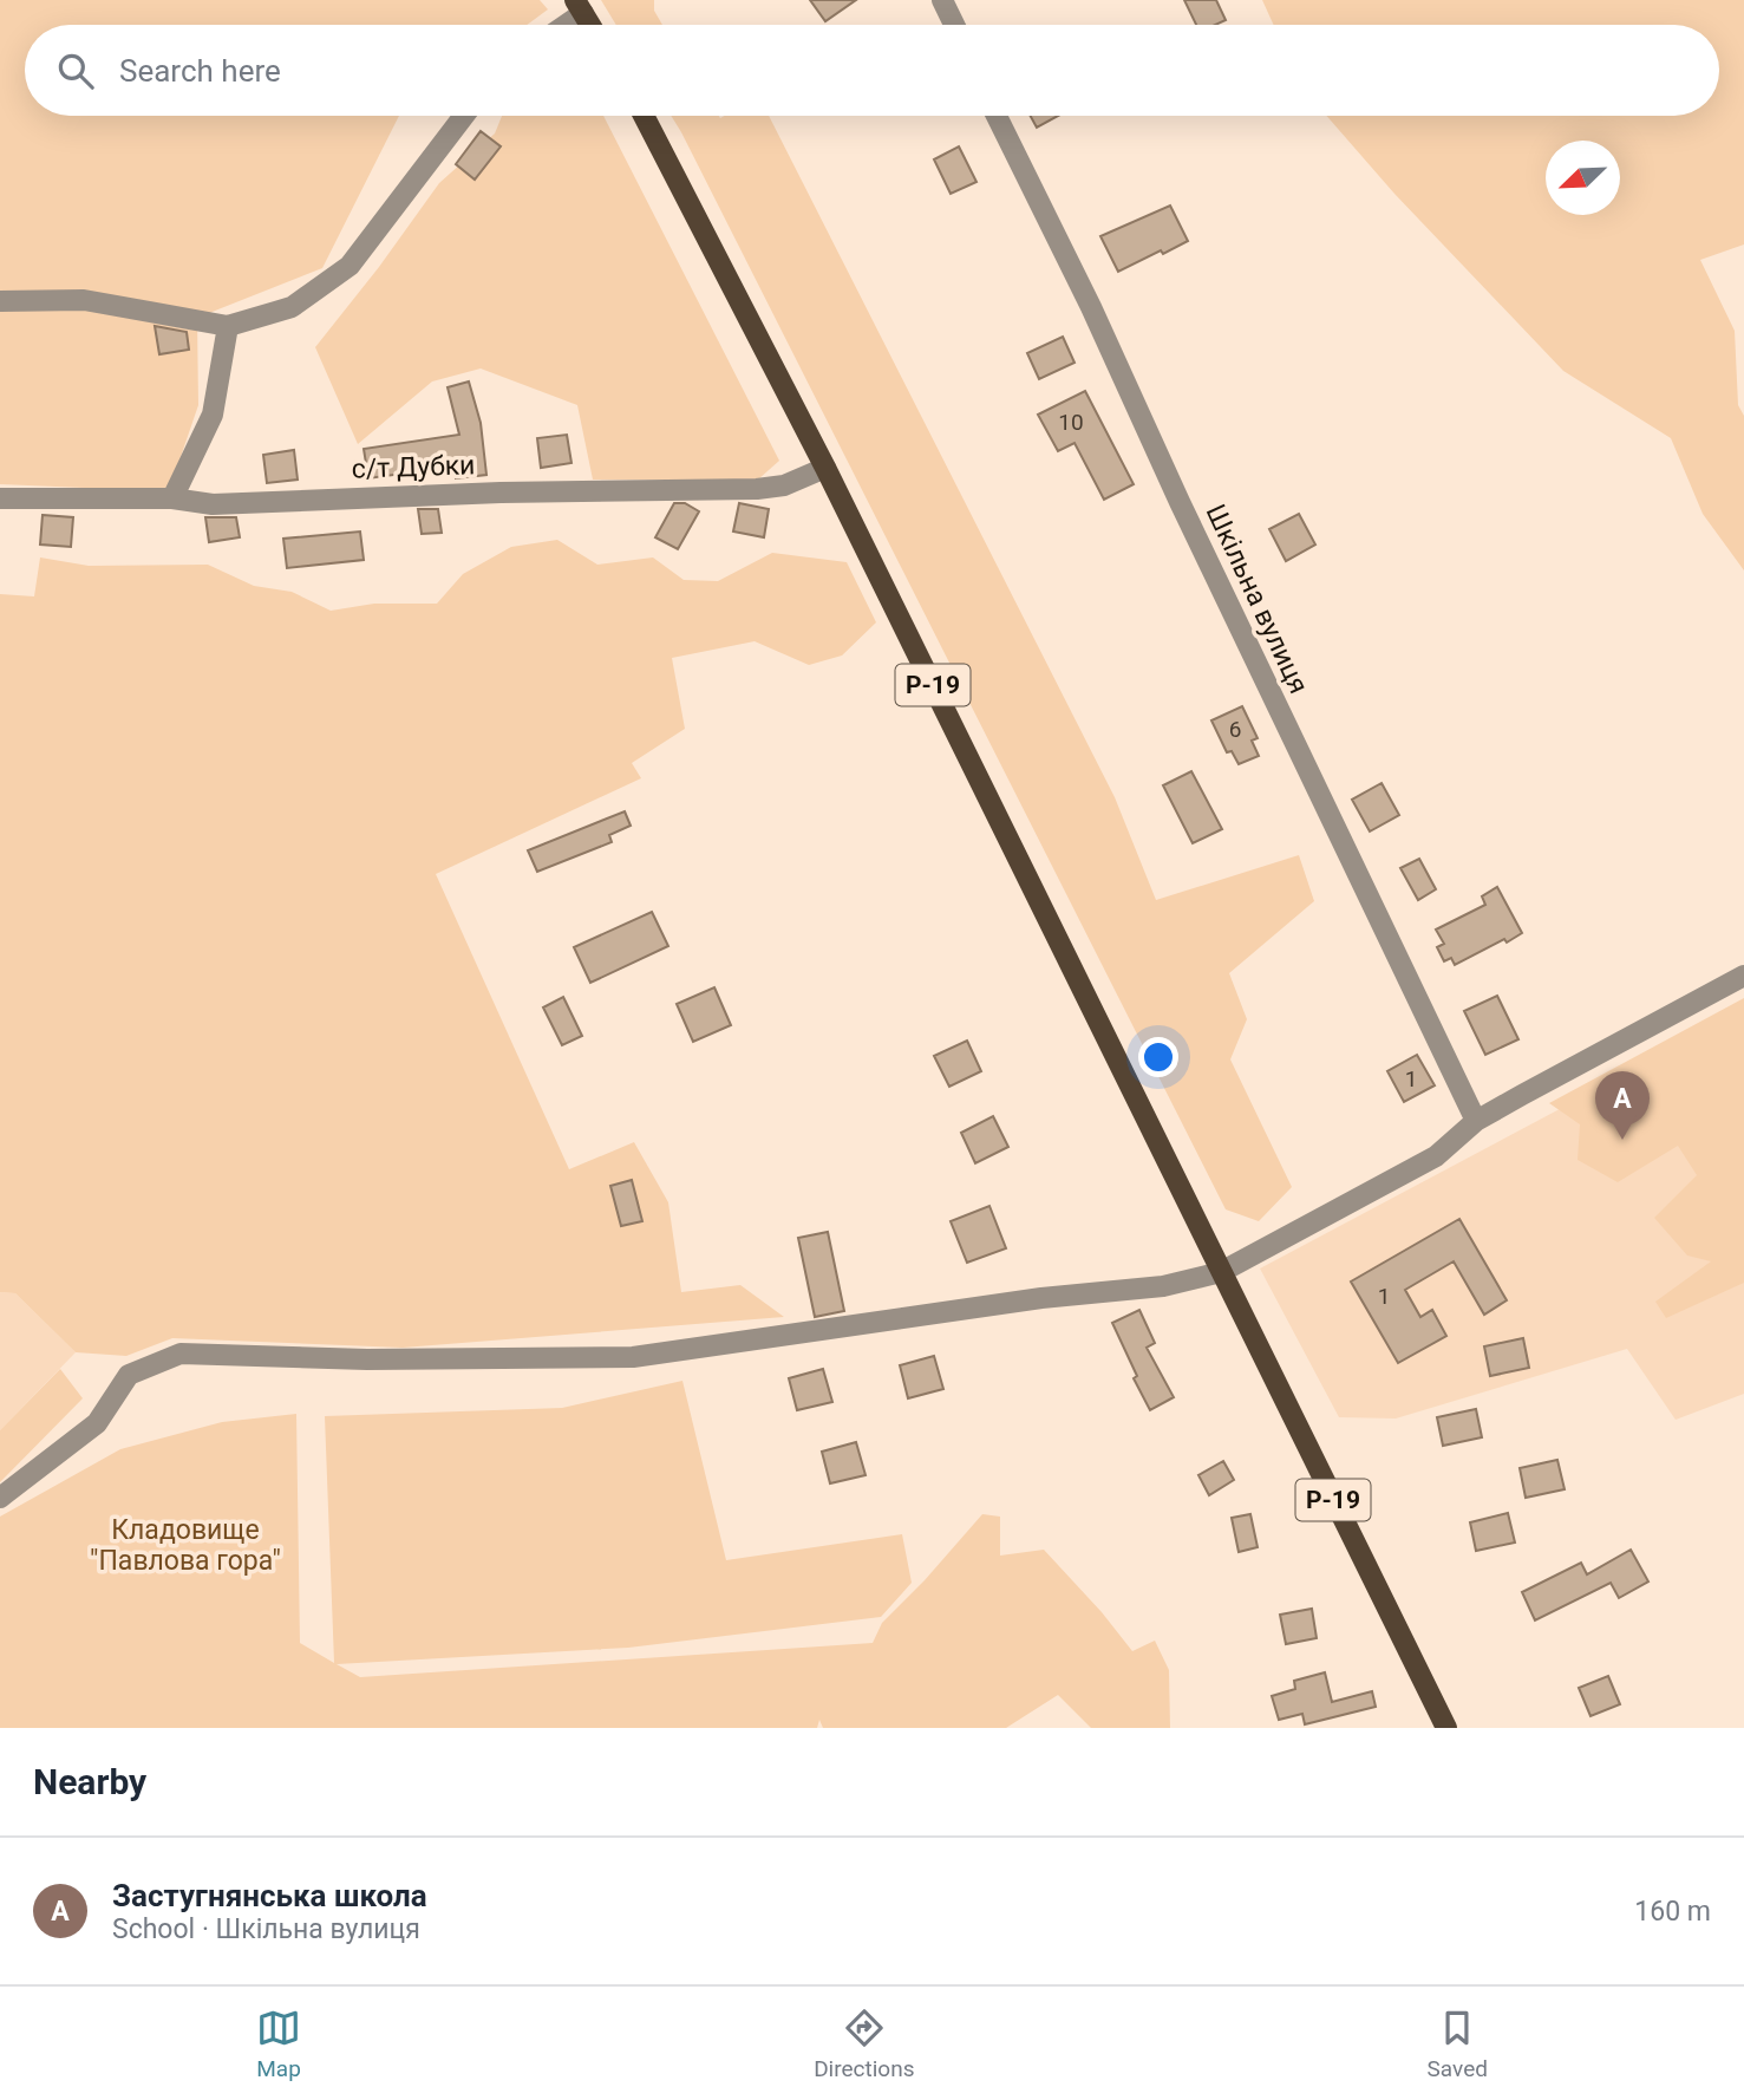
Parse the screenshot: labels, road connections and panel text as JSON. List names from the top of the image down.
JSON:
{
  "streets": {
    "main road": ["Р-19"],
    "street": ["с/т Дубки", "Шкільна вулиця"]
  },
  "crossings": [
    ["с/т Дубки", "Р-19"]
  ],
  "parks": ["Кладовище \"Павлова гора\""],
  "house_numbers": [
    "10",
    "6",
    "1",
    "1"
  ],
  "north": "bottom left",
  "page": {
    "search": "Search here",
    "pins": "A",
    "heading": "Nearby",
    "list": [
      {
        "mark": "A",
        "name": "Застугнянська школа",
        "note": "School · Шкільна вулиця",
        "value": "160 m"
      }
    ],
    "nav": ["Map", "Directions", "Saved"]
  }
}
